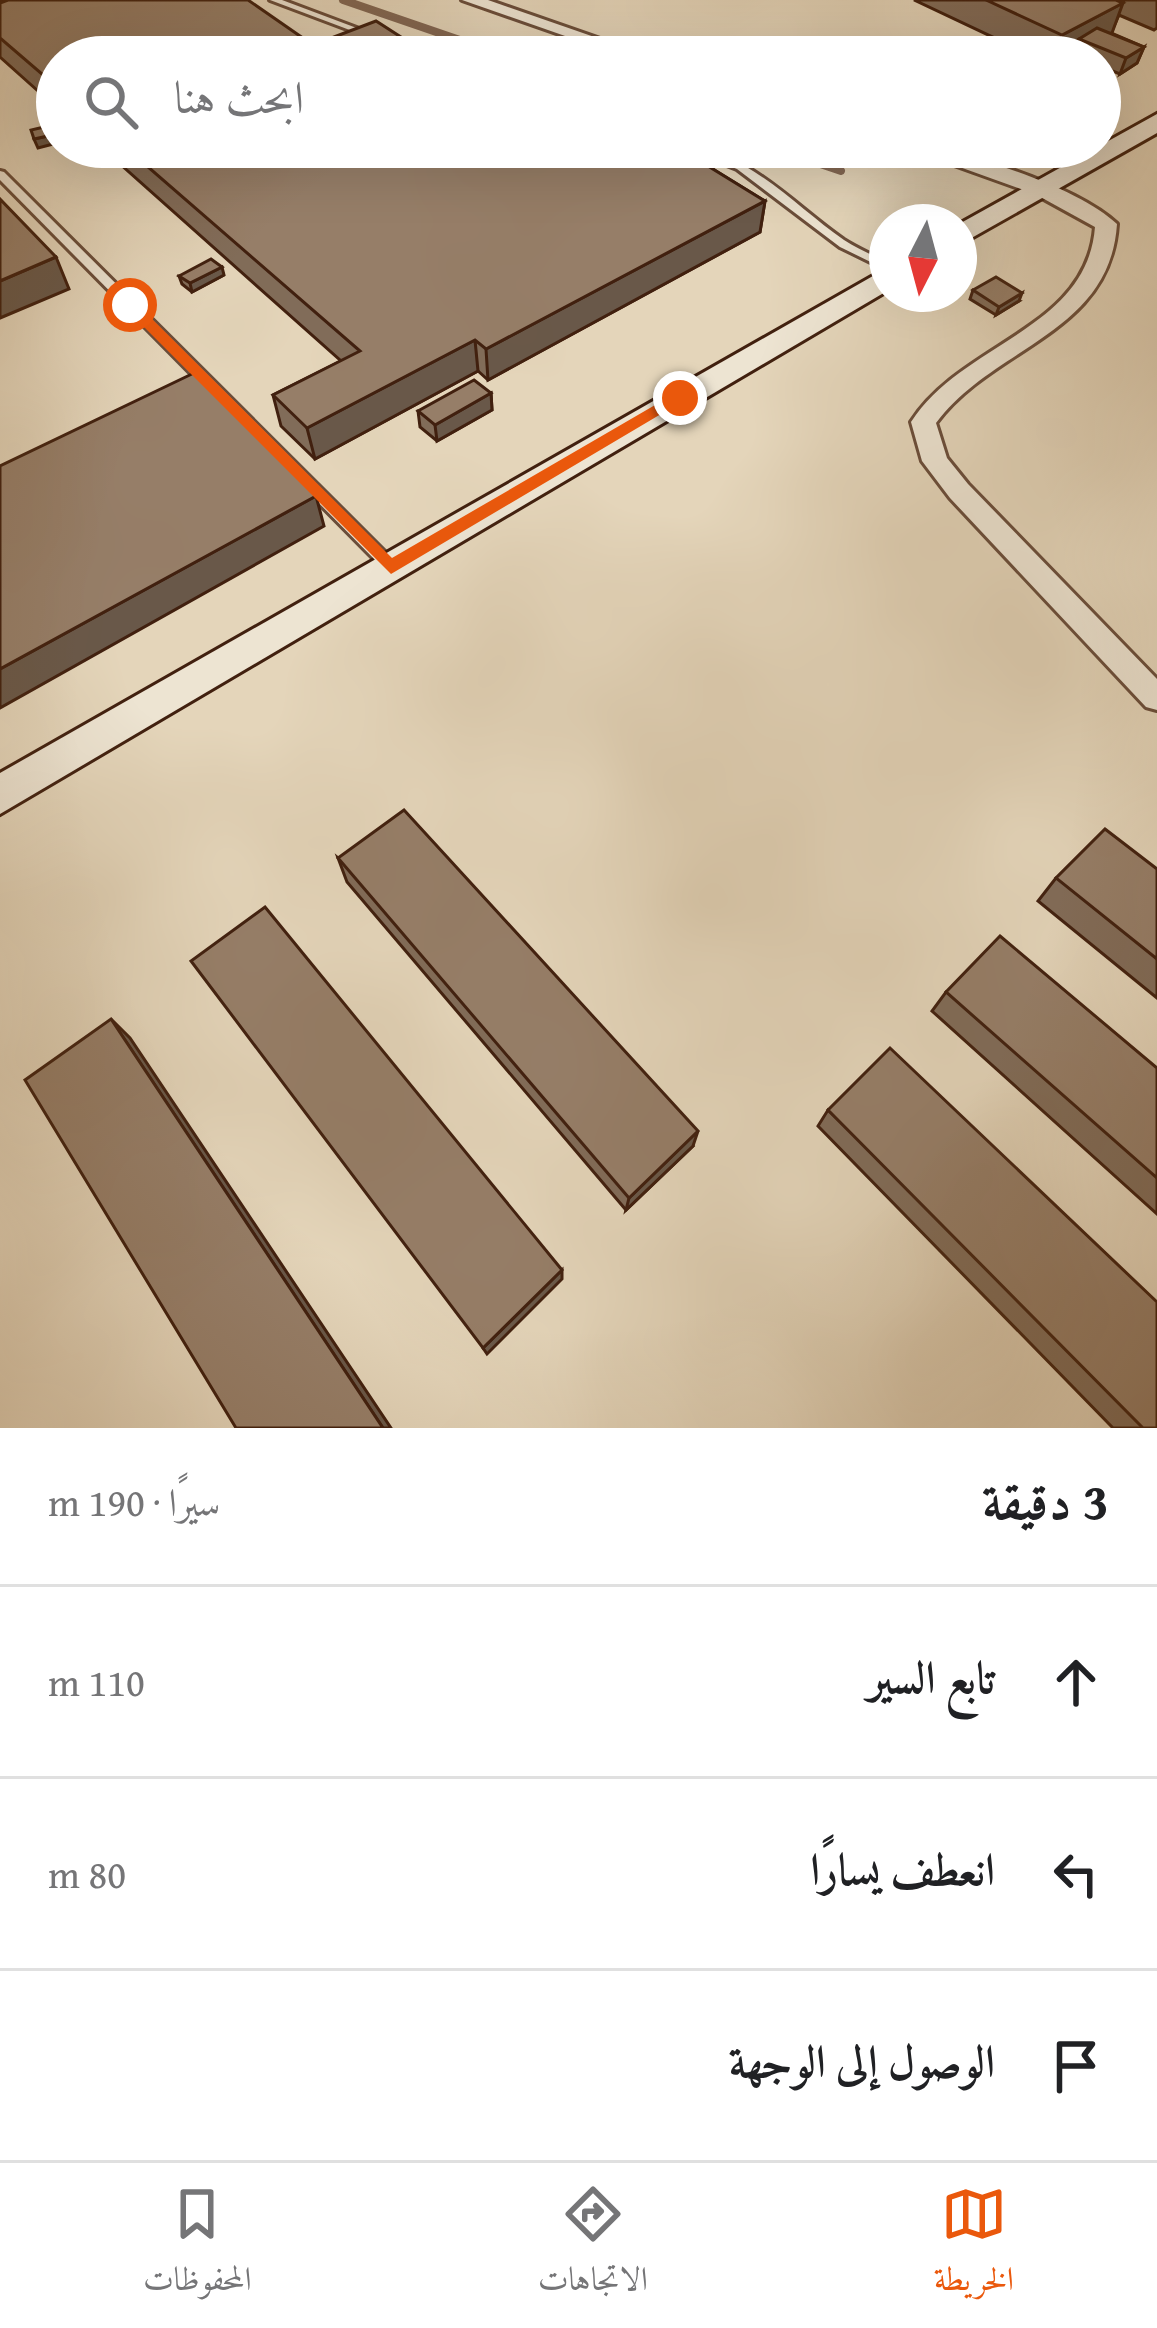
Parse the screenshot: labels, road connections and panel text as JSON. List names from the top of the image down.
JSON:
{
  "north": "bottom",
  "page": {
    "search": "ابحث هنا",
    "heading": ["3 دقيقة", "سيرًا · 190 m"],
    "list": [
      ["تابع السير", "110 m"],
      ["انعطف يسارًا", "80 m"],
      "الوصول إلى الوجهة"
    ],
    "nav": ["الخريطة", "الاتجاهات", "المحفوظات"]
  }
}
